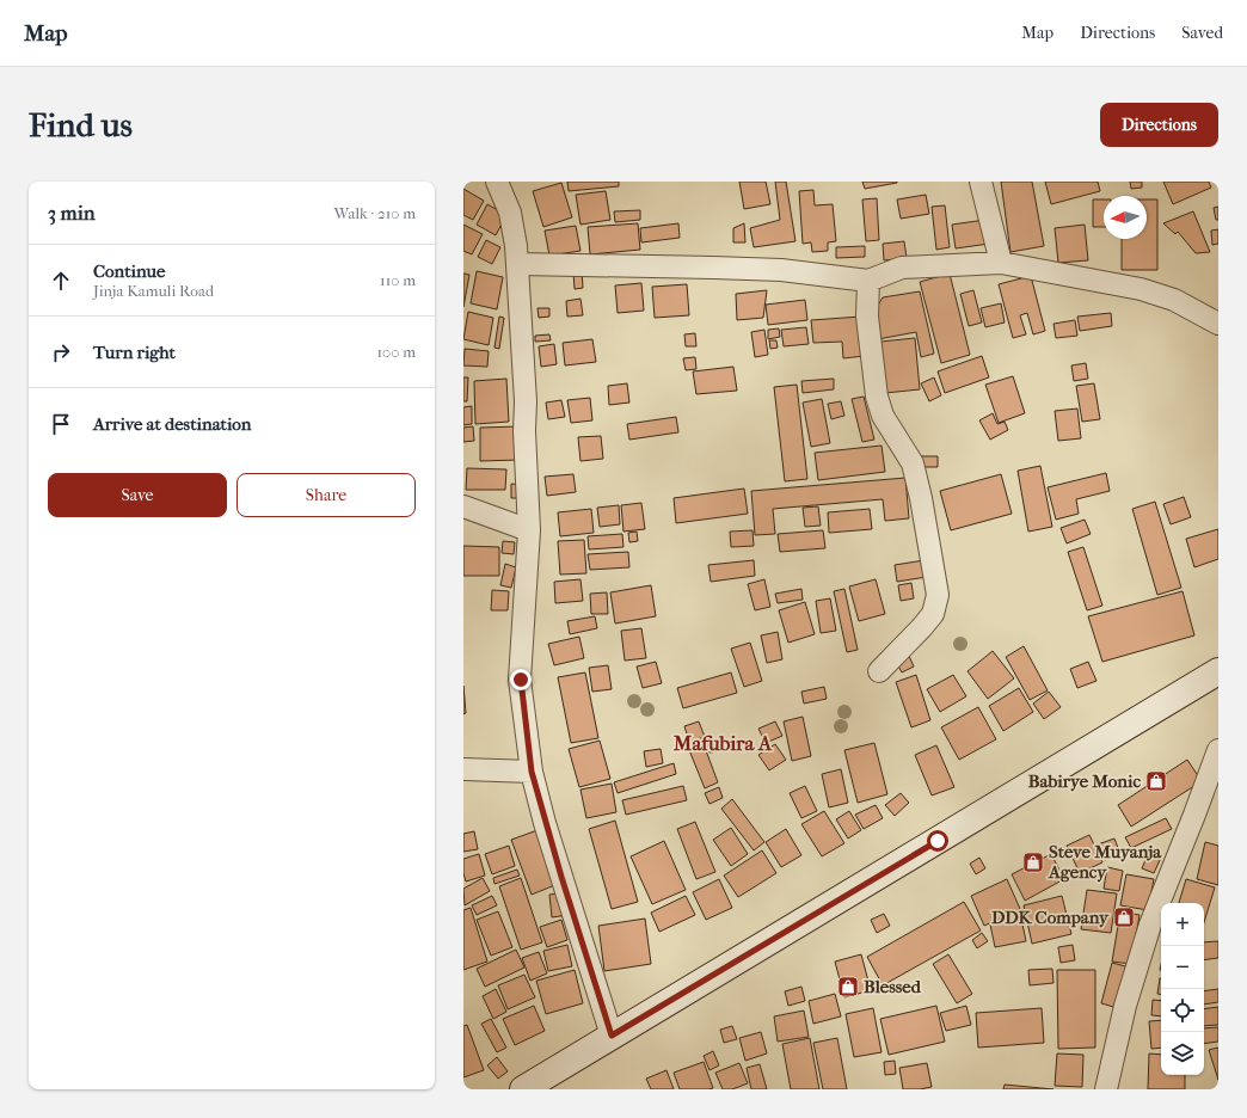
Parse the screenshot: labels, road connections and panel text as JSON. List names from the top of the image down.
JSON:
{
  "districts": ["Mafubira A"],
  "places": {
    "shop": [
      "Babirye Monic",
      "Steve Muyanja Agency",
      "DDK Company",
      "Blessed"
    ]
  },
  "north": "left",
  "page": {
    "header": "Map",
    "nav": ["Map", "Directions", "Saved"],
    "buttons": [
      "Directions",
      ["Save", "Share"]
    ],
    "title": "Find us",
    "heading": ["3 min", "Walk · 210 m"],
    "list": [
      ["Continue", "Jinja Kamuli Road", "110 m"],
      ["Turn right", "100 m"],
      "Arrive at destination"
    ],
    "map_buttons": ["+", "−"]
  }
}
